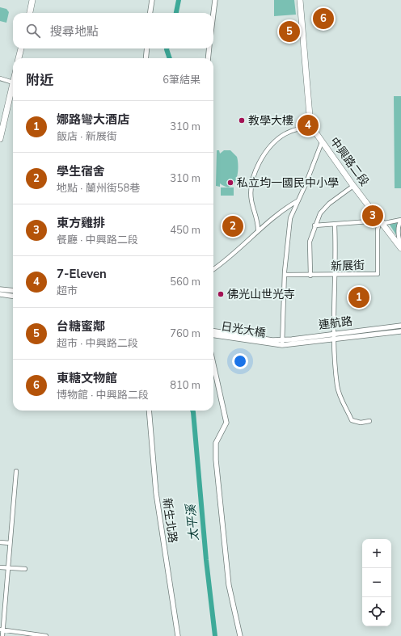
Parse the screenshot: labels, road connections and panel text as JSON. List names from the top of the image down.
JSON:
{
  "streets": {
    "main road": ["中興路二段"],
    "street": [
      "新展街",
      "連航路",
      "日光大橋",
      "新生北路"
    ]
  },
  "crossings": [
    ["中興路二段", "新展街"],
    ["連航路", "日光大橋"]
  ],
  "water": ["太平溪"],
  "places": ["教學大樓", "私立均一國民中小學", "佛光山世光寺"],
  "page": {
    "pins": [
      "6",
      "5",
      "4",
      "3",
      "2",
      "1"
    ],
    "search": "搜尋地點",
    "heading": ["附近", "6筆結果"],
    "list": [
      {
        "mark": "1",
        "name": "娜路彎大酒店",
        "note": "飯店 · 新展街",
        "value": "310 m"
      },
      {
        "mark": "2",
        "name": "學生宿舍",
        "note": "地點 · 蘭州街58巷",
        "value": "310 m"
      },
      {
        "mark": "3",
        "name": "東方雞排",
        "note": "餐廳 · 中興路二段",
        "value": "450 m"
      },
      {
        "mark": "4",
        "name": "7-Eleven",
        "note": "超市",
        "value": "560 m"
      },
      {
        "mark": "5",
        "name": "台糖蜜鄰",
        "note": "超市 · 中興路二段",
        "value": "760 m"
      },
      {
        "mark": "6",
        "name": "東糖文物館",
        "note": "博物館 · 中興路二段",
        "value": "810 m"
      }
    ],
    "map_buttons": ["+", "−"]
  }
}
